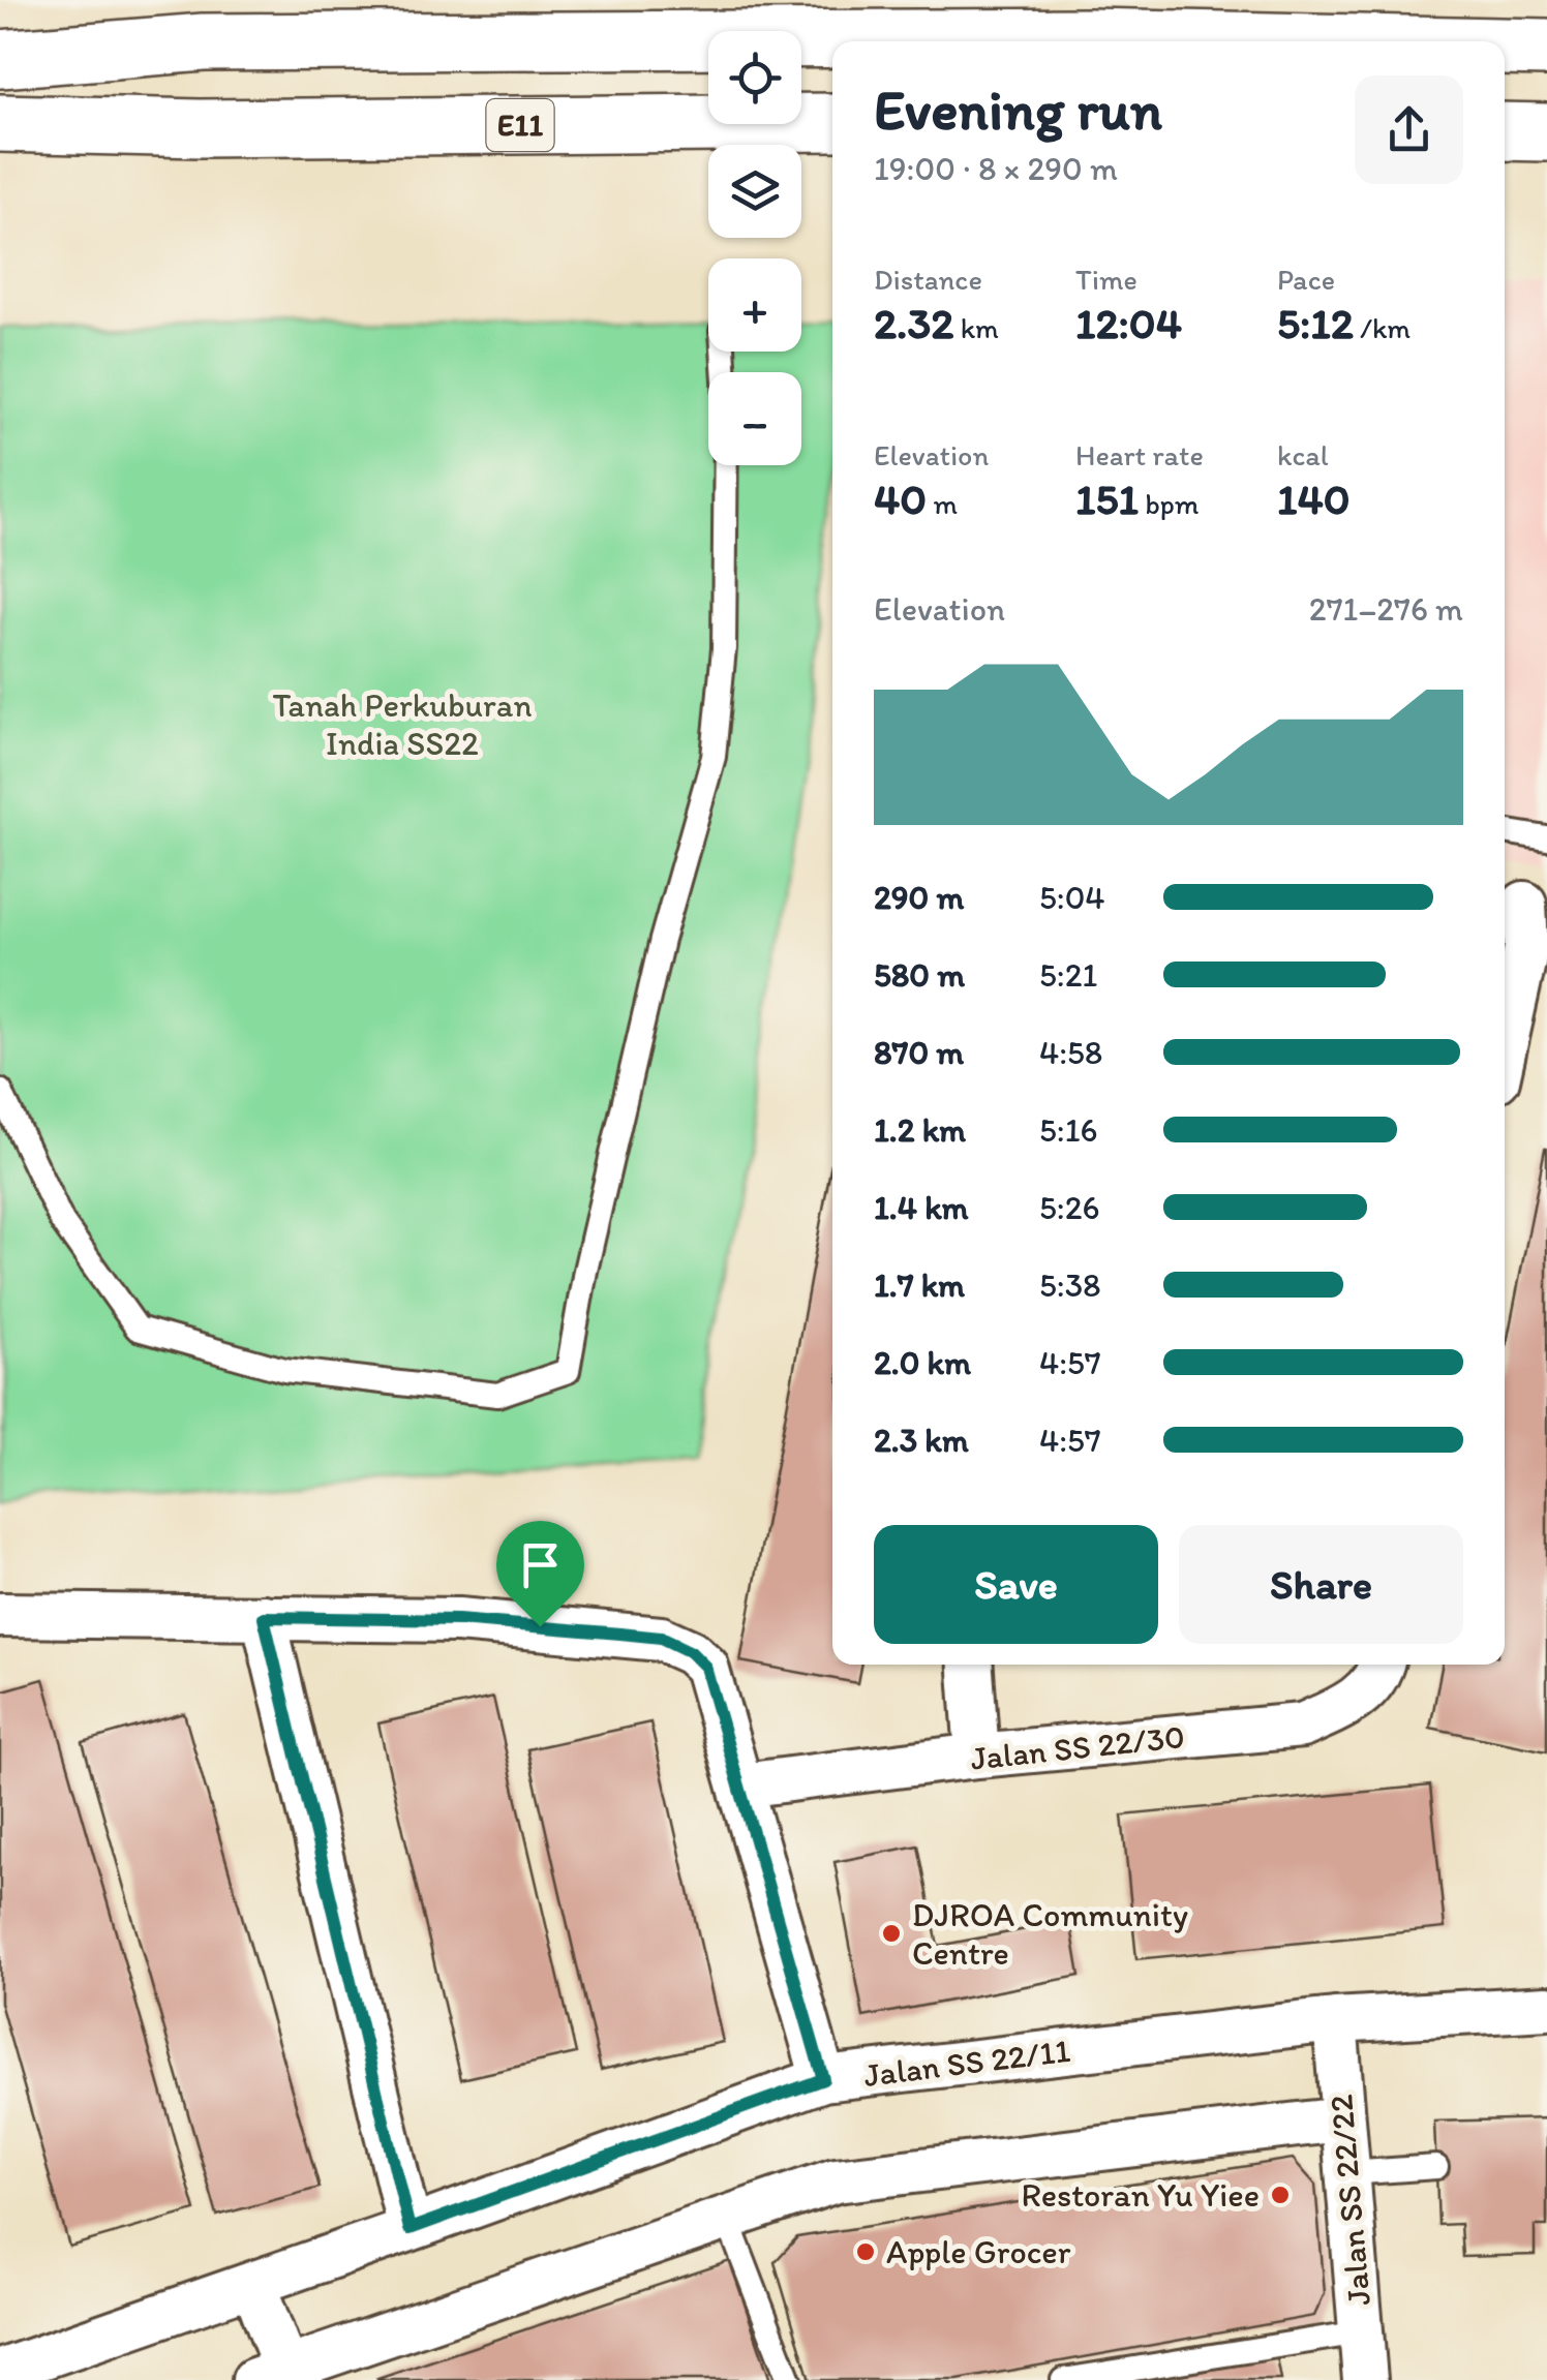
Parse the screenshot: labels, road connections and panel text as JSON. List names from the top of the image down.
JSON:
{
  "streets": {
    "highway": ["E11"],
    "street": ["Jalan SS 22/30", "Jalan SS 22/11", "Jalan SS 22/22"]
  },
  "crossings": [
    ["Jalan SS 22/11", "Jalan SS 22/22"]
  ],
  "parks": ["Tanah Perkuburan India SS22"],
  "places": ["DJROA Community Centre", "Restoran Yu Yiee", "Apple Grocer"],
  "page": {
    "map_buttons": ["+", "−"],
    "heading": ["Evening run", "19:00 · 8 × 290 m"],
    "stats": [
      ["Distance", "2.32 km"],
      ["Time", "12:04"],
      ["Pace", "5:12 /km"],
      ["Elevation", "40 m"],
      ["Heart rate", "151 bpm"],
      ["kcal", "140"]
    ],
    "chart": ["Elevation", "271–276 m"],
    "list": [
      {
        "name": "290 m",
        "note": "5:04"
      },
      {
        "name": "580 m",
        "note": "5:21"
      },
      {
        "name": "870 m",
        "note": "4:58"
      },
      {
        "name": "1.2 km",
        "note": "5:16"
      },
      {
        "name": "1.4 km",
        "note": "5:26"
      },
      {
        "name": "1.7 km",
        "note": "5:38"
      },
      {
        "name": "2.0 km",
        "note": "4:57"
      },
      {
        "name": "2.3 km",
        "note": "4:57"
      }
    ],
    "buttons": ["Save", "Share"]
  }
}
